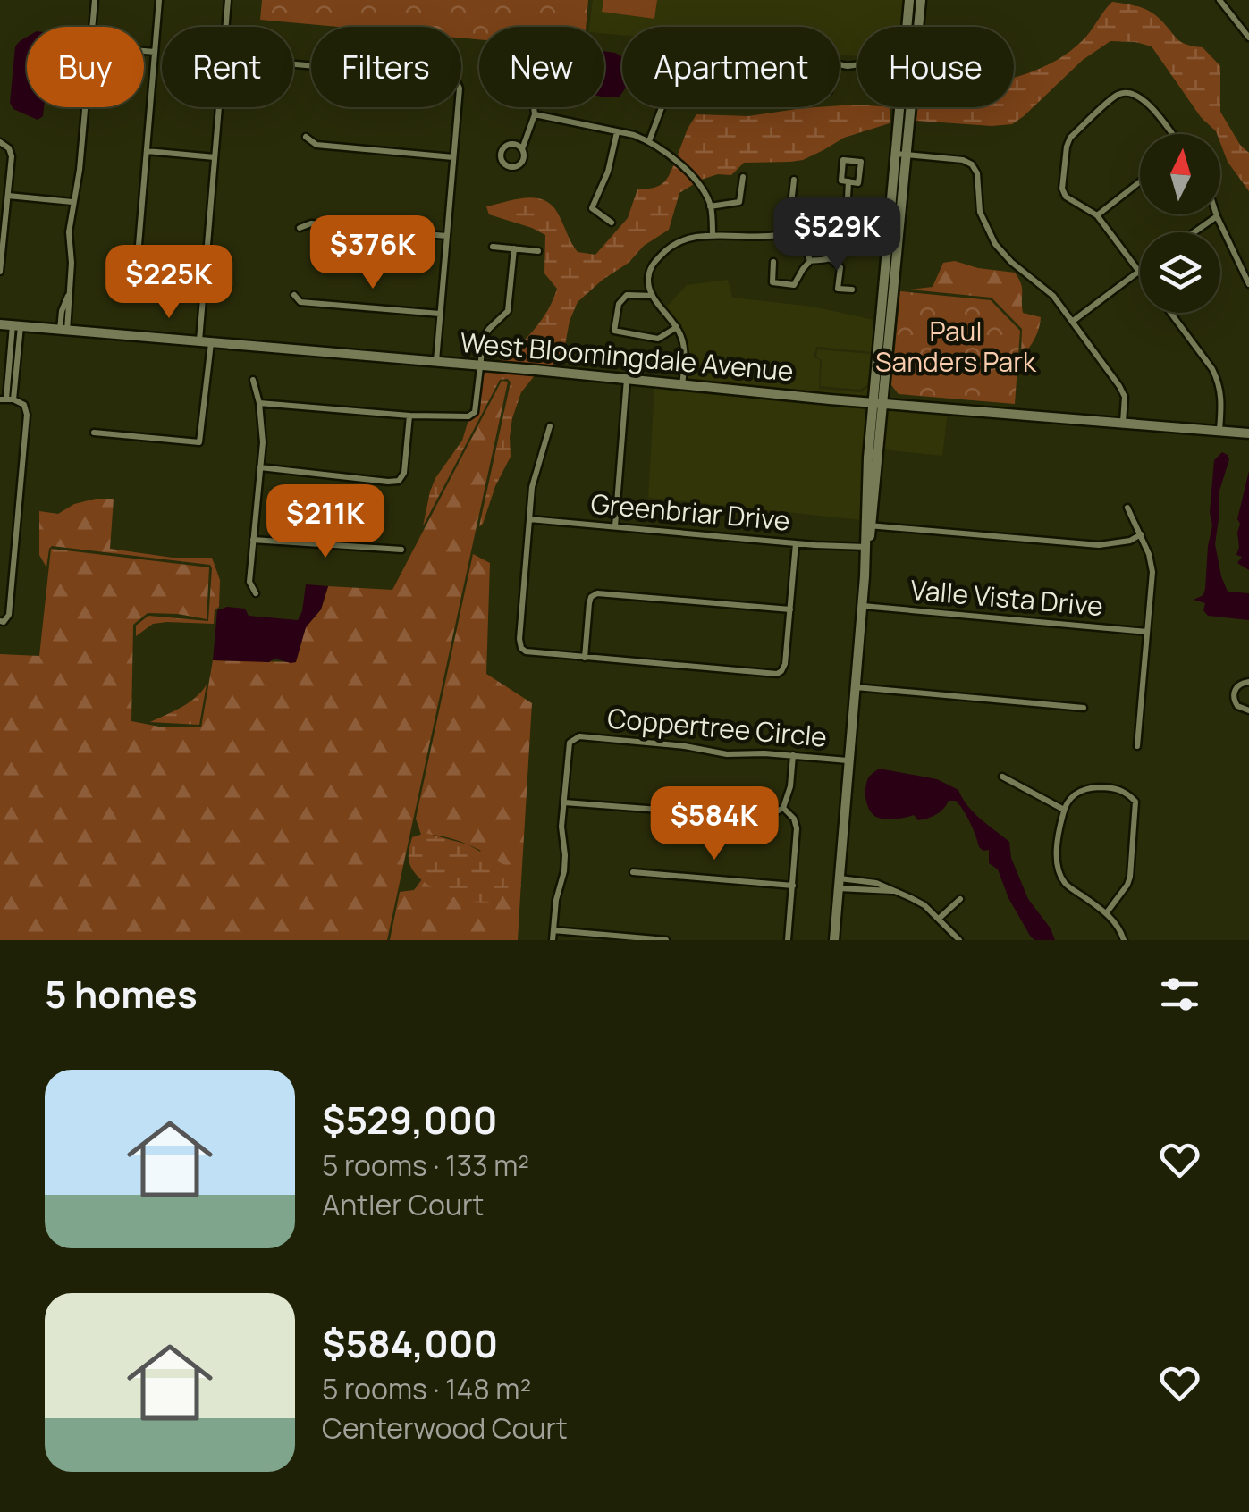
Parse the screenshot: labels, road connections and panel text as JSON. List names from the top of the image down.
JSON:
{
  "streets": {
    "main road": ["West Bloomingdale Avenue"],
    "street": ["Greenbriar Drive", "Valle Vista Drive", "Coppertree Circle"]
  },
  "parks": ["Paul Sanders Park"],
  "north": "top",
  "page": {
    "chip": [
      "Buy",
      "Rent",
      "Filters",
      "New",
      "Apartment",
      "House"
    ],
    "price": [
      "$529K",
      "$376K",
      "$225K",
      "$211K",
      "$584K"
    ],
    "heading": "5 homes",
    "list": [
      {
        "name": "$529,000",
        "note": "5 rooms · 133 m² · Antler Court"
      },
      {
        "name": "$584,000",
        "note": "5 rooms · 148 m² · Centerwood Court"
      }
    ]
  }
}
